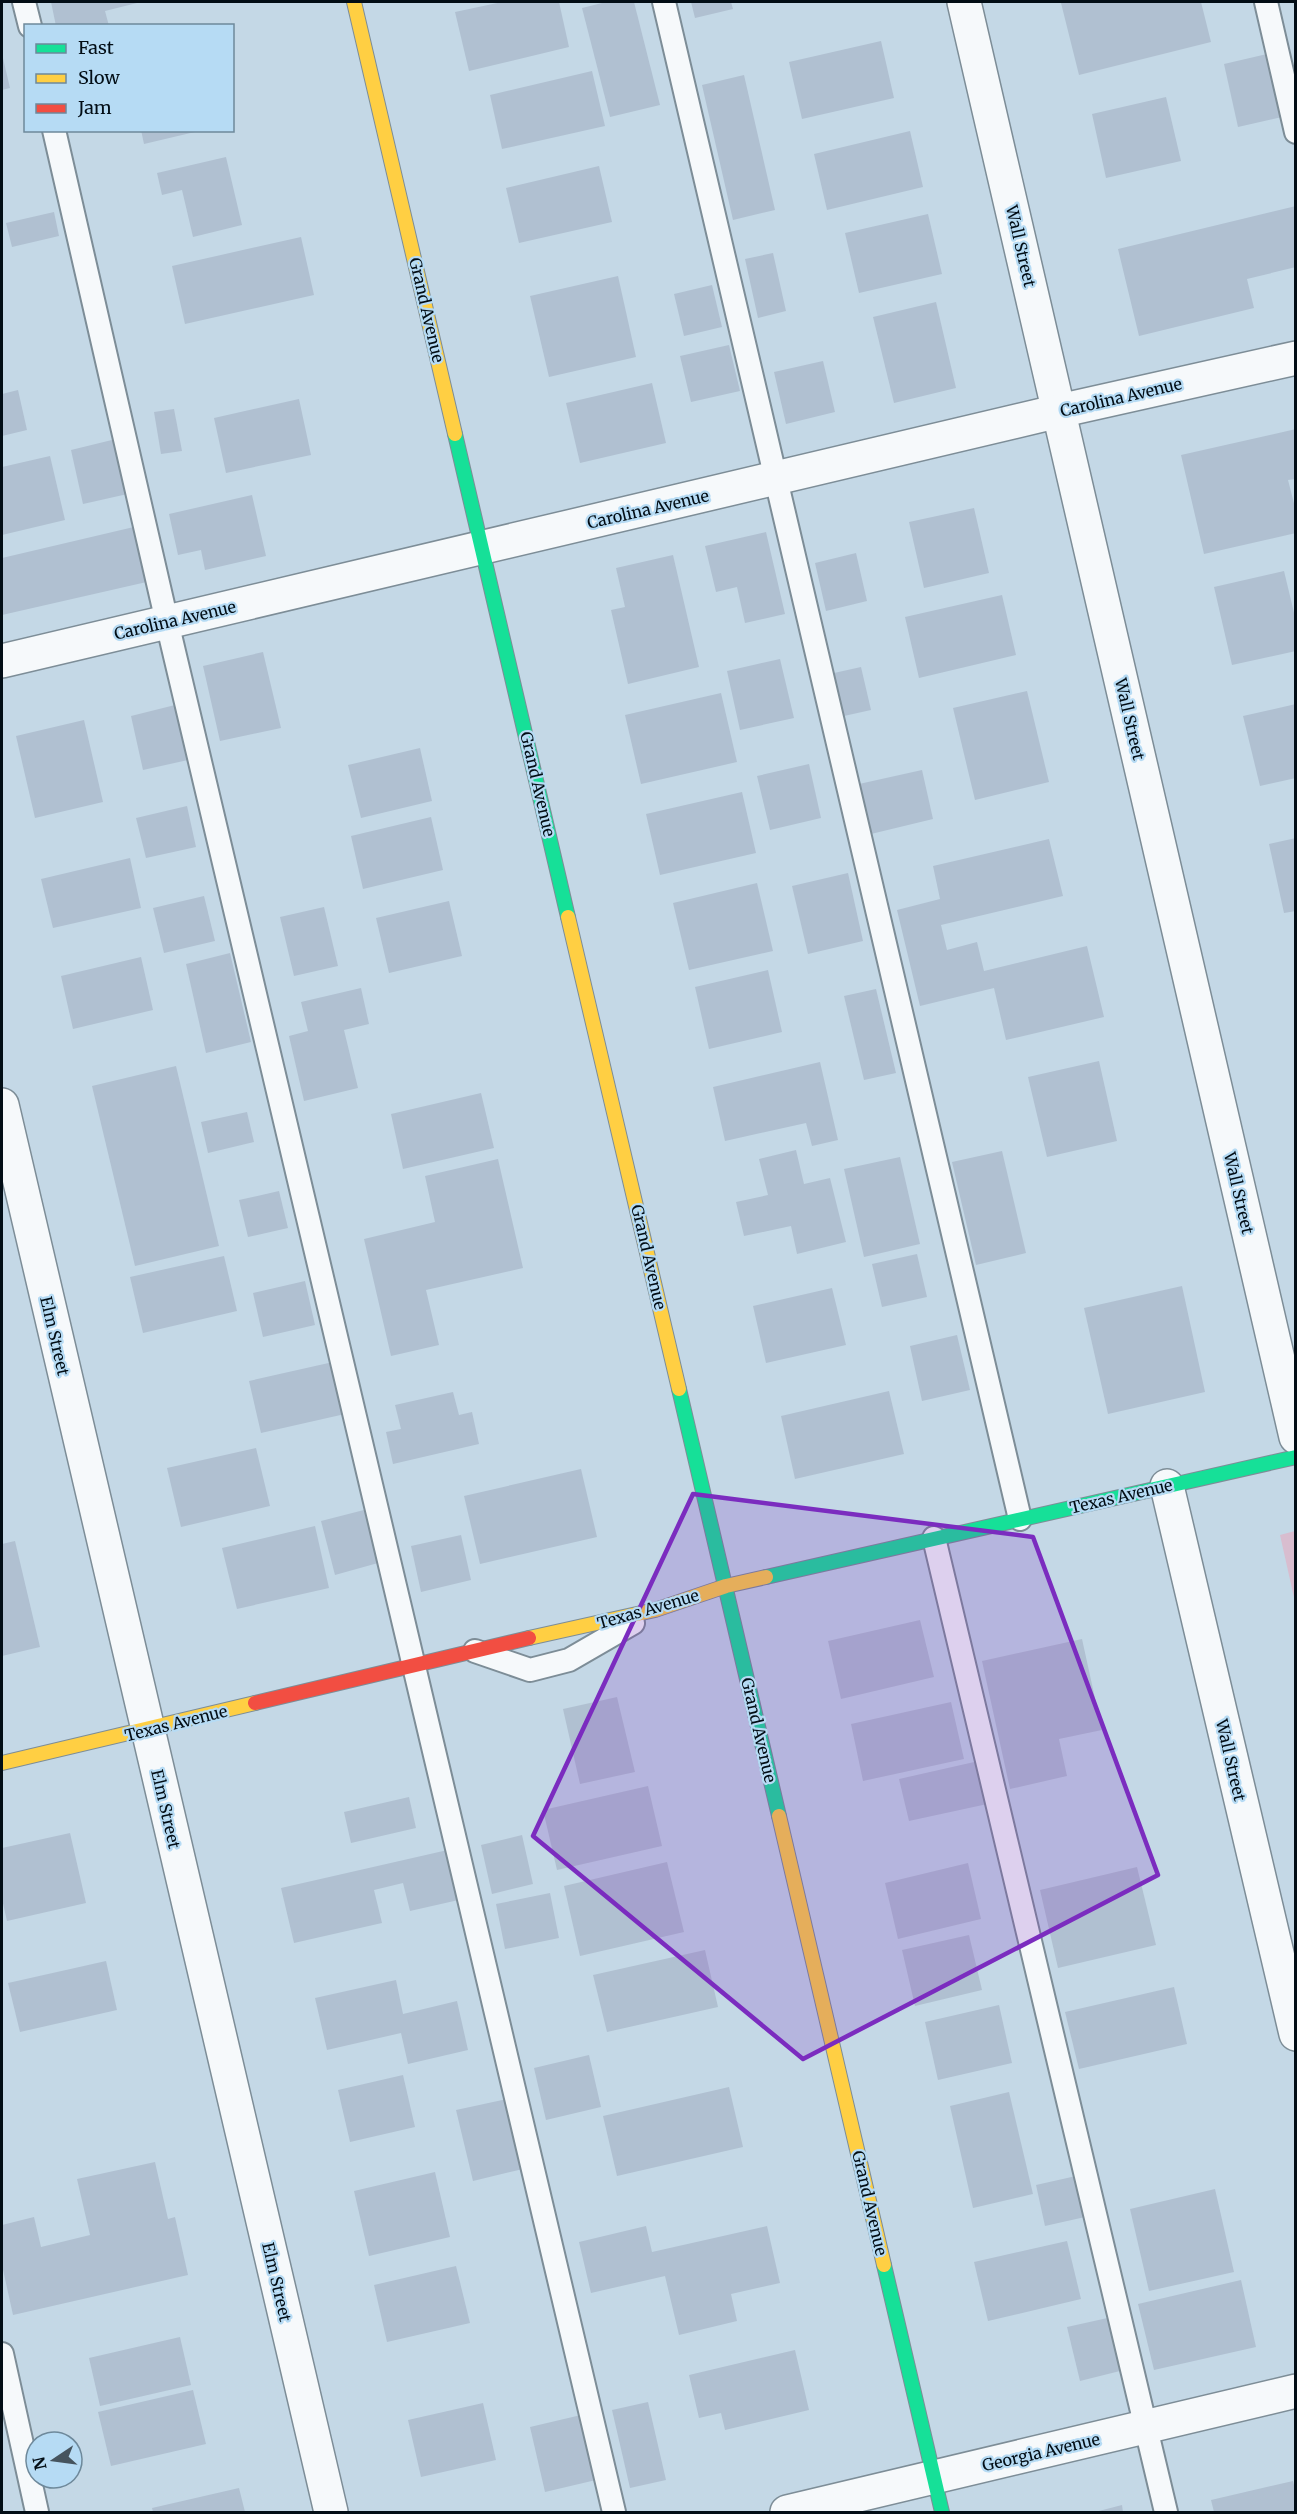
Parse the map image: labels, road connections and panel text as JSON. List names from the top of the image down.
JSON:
{
  "streets": {
    "main road": ["Grand Avenue", "Texas Avenue"],
    "street": [
      "Wall Street",
      "Carolina Avenue",
      "Elm Street",
      "Georgia Avenue"
    ]
  },
  "crossings": [
    ["Wall Street", "Carolina Avenue"],
    ["Wall Street", "Texas Avenue"],
    ["Grand Avenue", "Carolina Avenue"],
    ["Grand Avenue", "Texas Avenue"],
    ["Grand Avenue", "Georgia Avenue"],
    ["Elm Street", "Texas Avenue"]
  ],
  "legend": ["Fast", "Slow", "Jam"],
  "north": "left"
}
